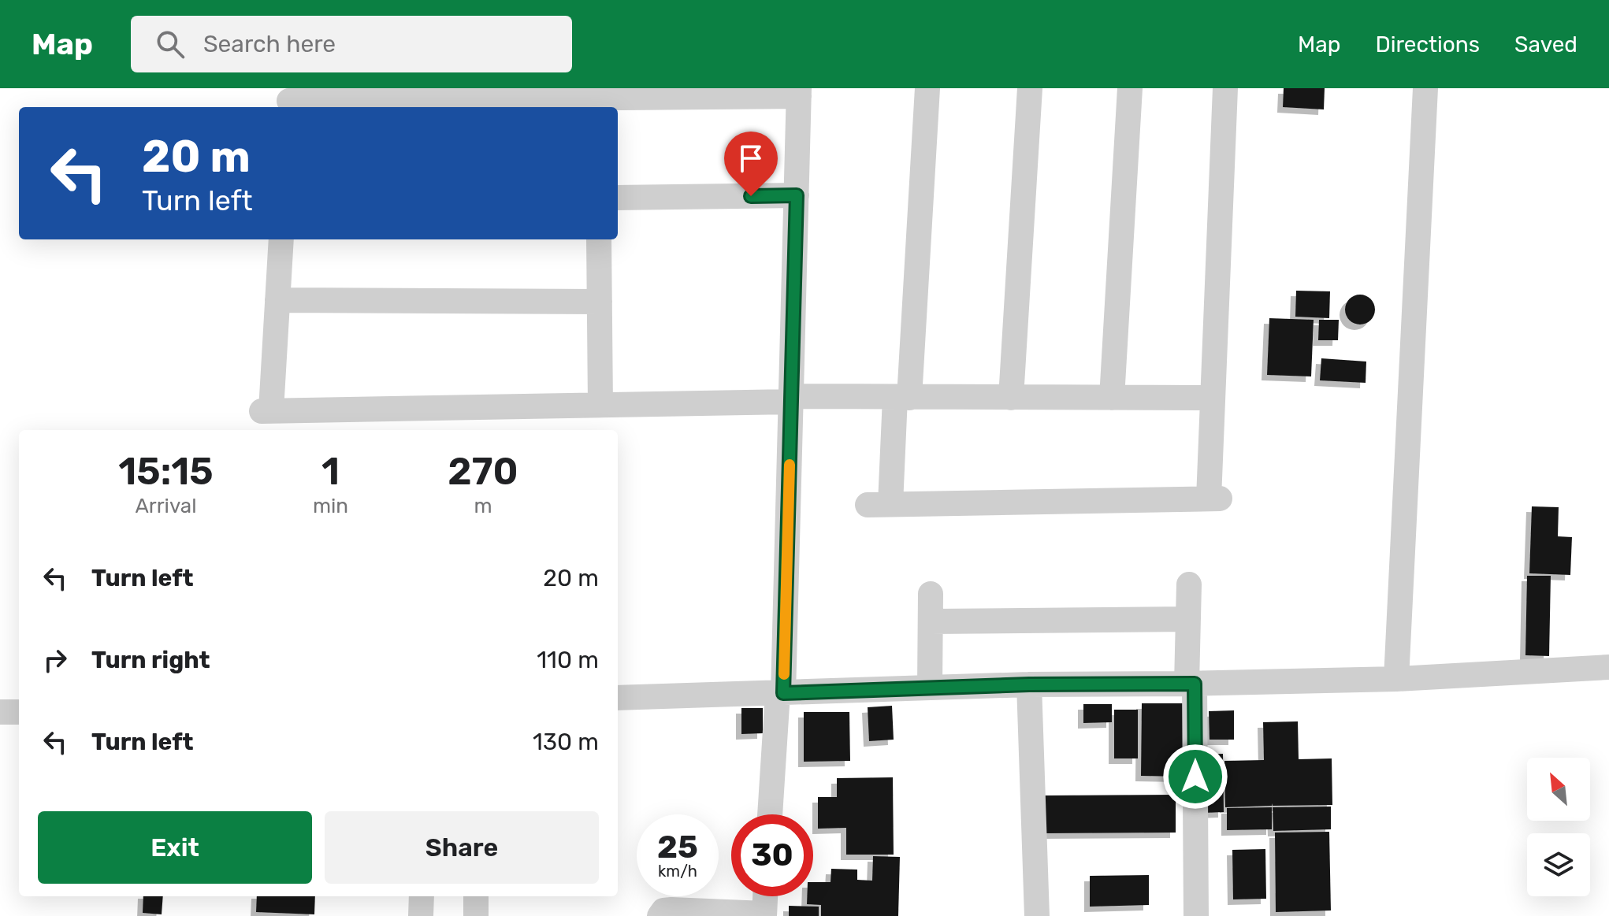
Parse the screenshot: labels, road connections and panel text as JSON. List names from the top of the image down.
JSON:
{
  "north": "top left",
  "page": {
    "header": "Map",
    "search": "Search here",
    "nav": ["Map", "Directions", "Saved"],
    "turn": ["20 m", "Turn left"],
    "eta": [
      "15:15",
      "Arrival",
      "1",
      "min",
      "270",
      "m"
    ],
    "list": [
      {
        "name": "Turn left",
        "value": "20 m"
      },
      {
        "name": "Turn right",
        "value": "110 m"
      },
      {
        "name": "Turn left",
        "value": "130 m"
      }
    ],
    "buttons": ["Exit", "Share"],
    "speed": "25 km/h",
    "limit": "30"
  }
}
